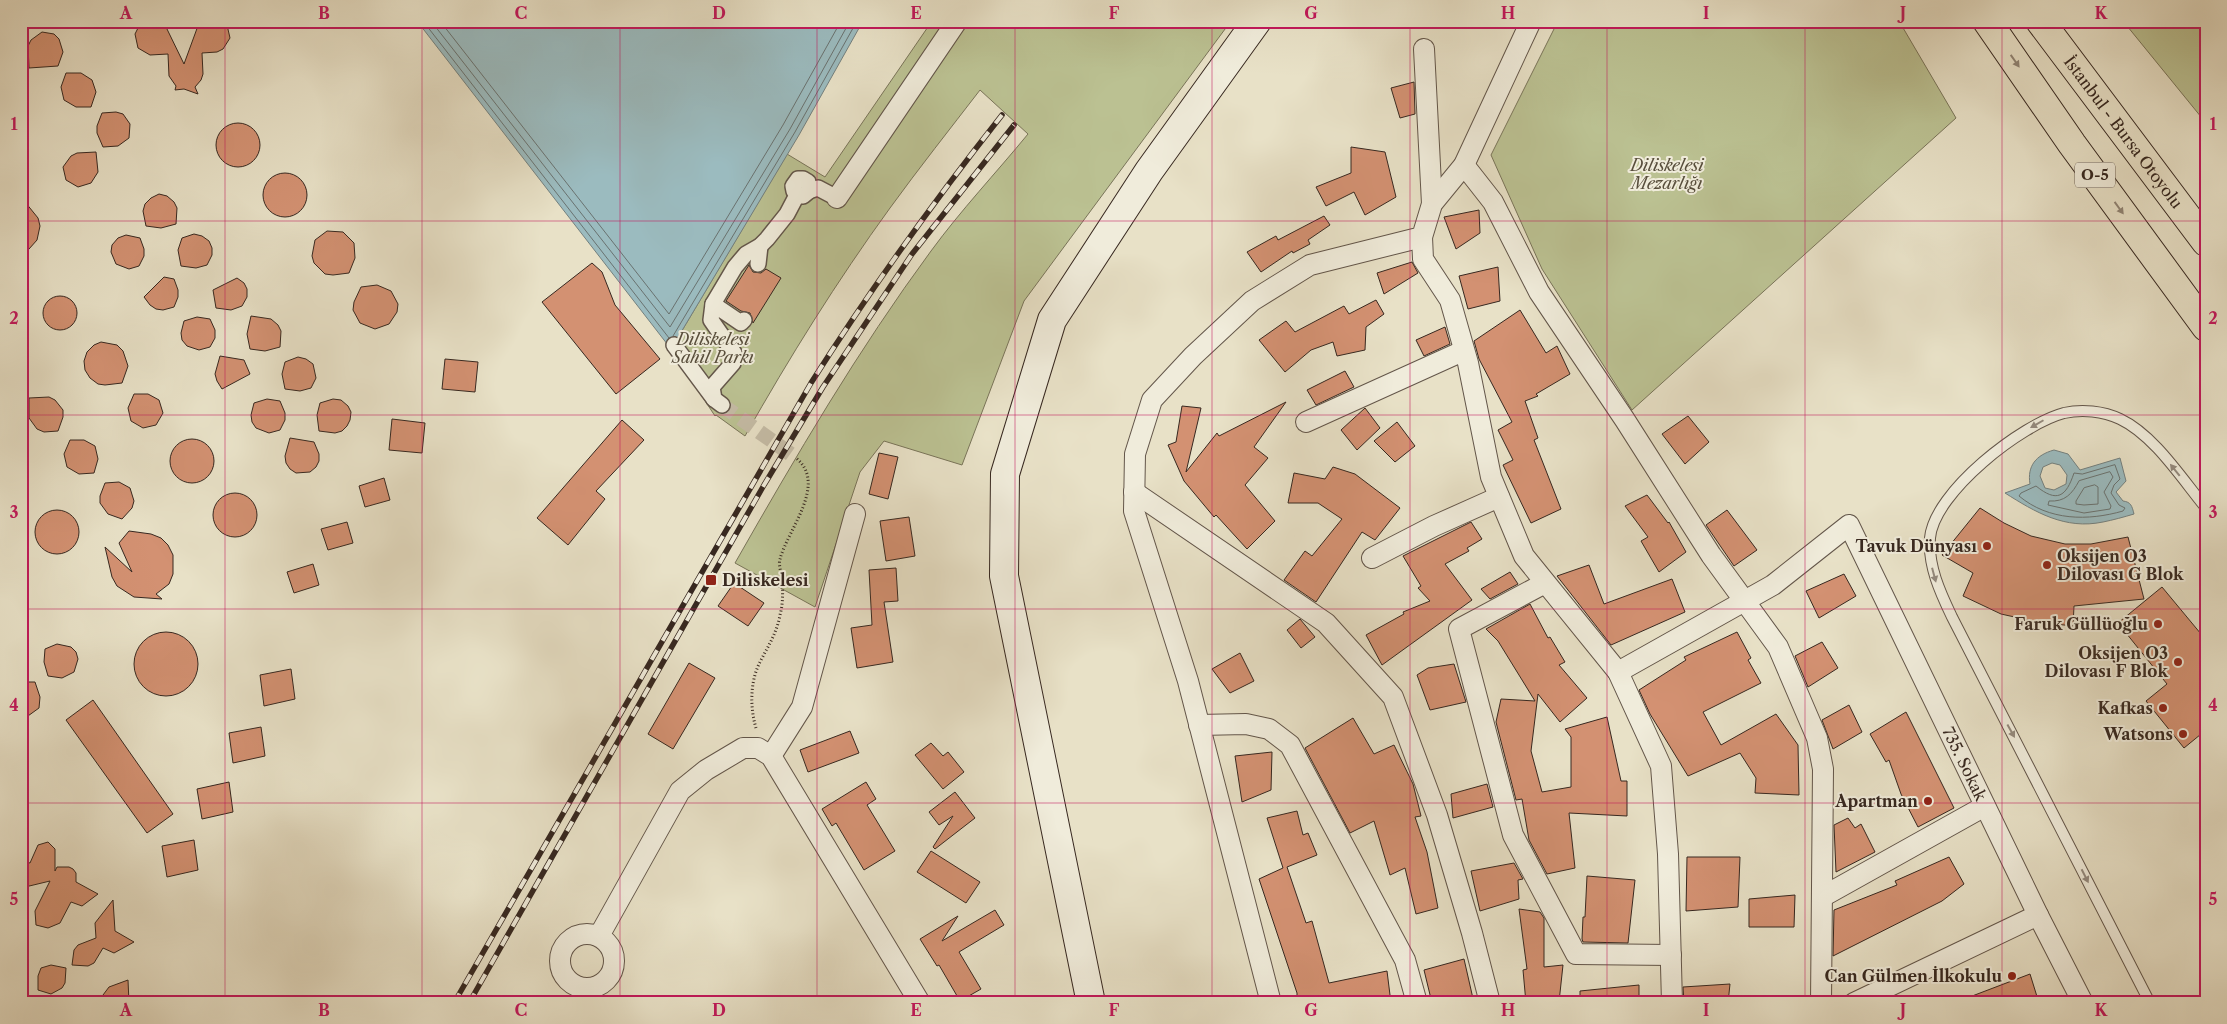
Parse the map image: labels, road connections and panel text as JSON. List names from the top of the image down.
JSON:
{
  "streets": {
    "highway": ["İstanbul - Bursa Otoyolu", "O-5"],
    "street": ["735. Sokak"]
  },
  "parks": ["Diliskelesi Mezarlığı", "Diliskelesi Sahil Parkı"],
  "places": {
    "other": [
      "Tavuk Dünyası",
      "Oksijen O3 Dilovası G Blok",
      "Faruk Güllüoğlu",
      "Oksijen O3 Dilovası F Blok",
      "Kafkas",
      "Watsons",
      "Apartman",
      "Can Gülmen İlkokulu"
    ],
    "transit": ["Diliskelesi"]
  },
  "grid": {
    "columns": [
      "A",
      "B",
      "C",
      "D",
      "E",
      "F",
      "G",
      "H",
      "I",
      "J",
      "K"
    ],
    "rows": [
      "1",
      "2",
      "3",
      "4",
      "5"
    ]
  }
}
